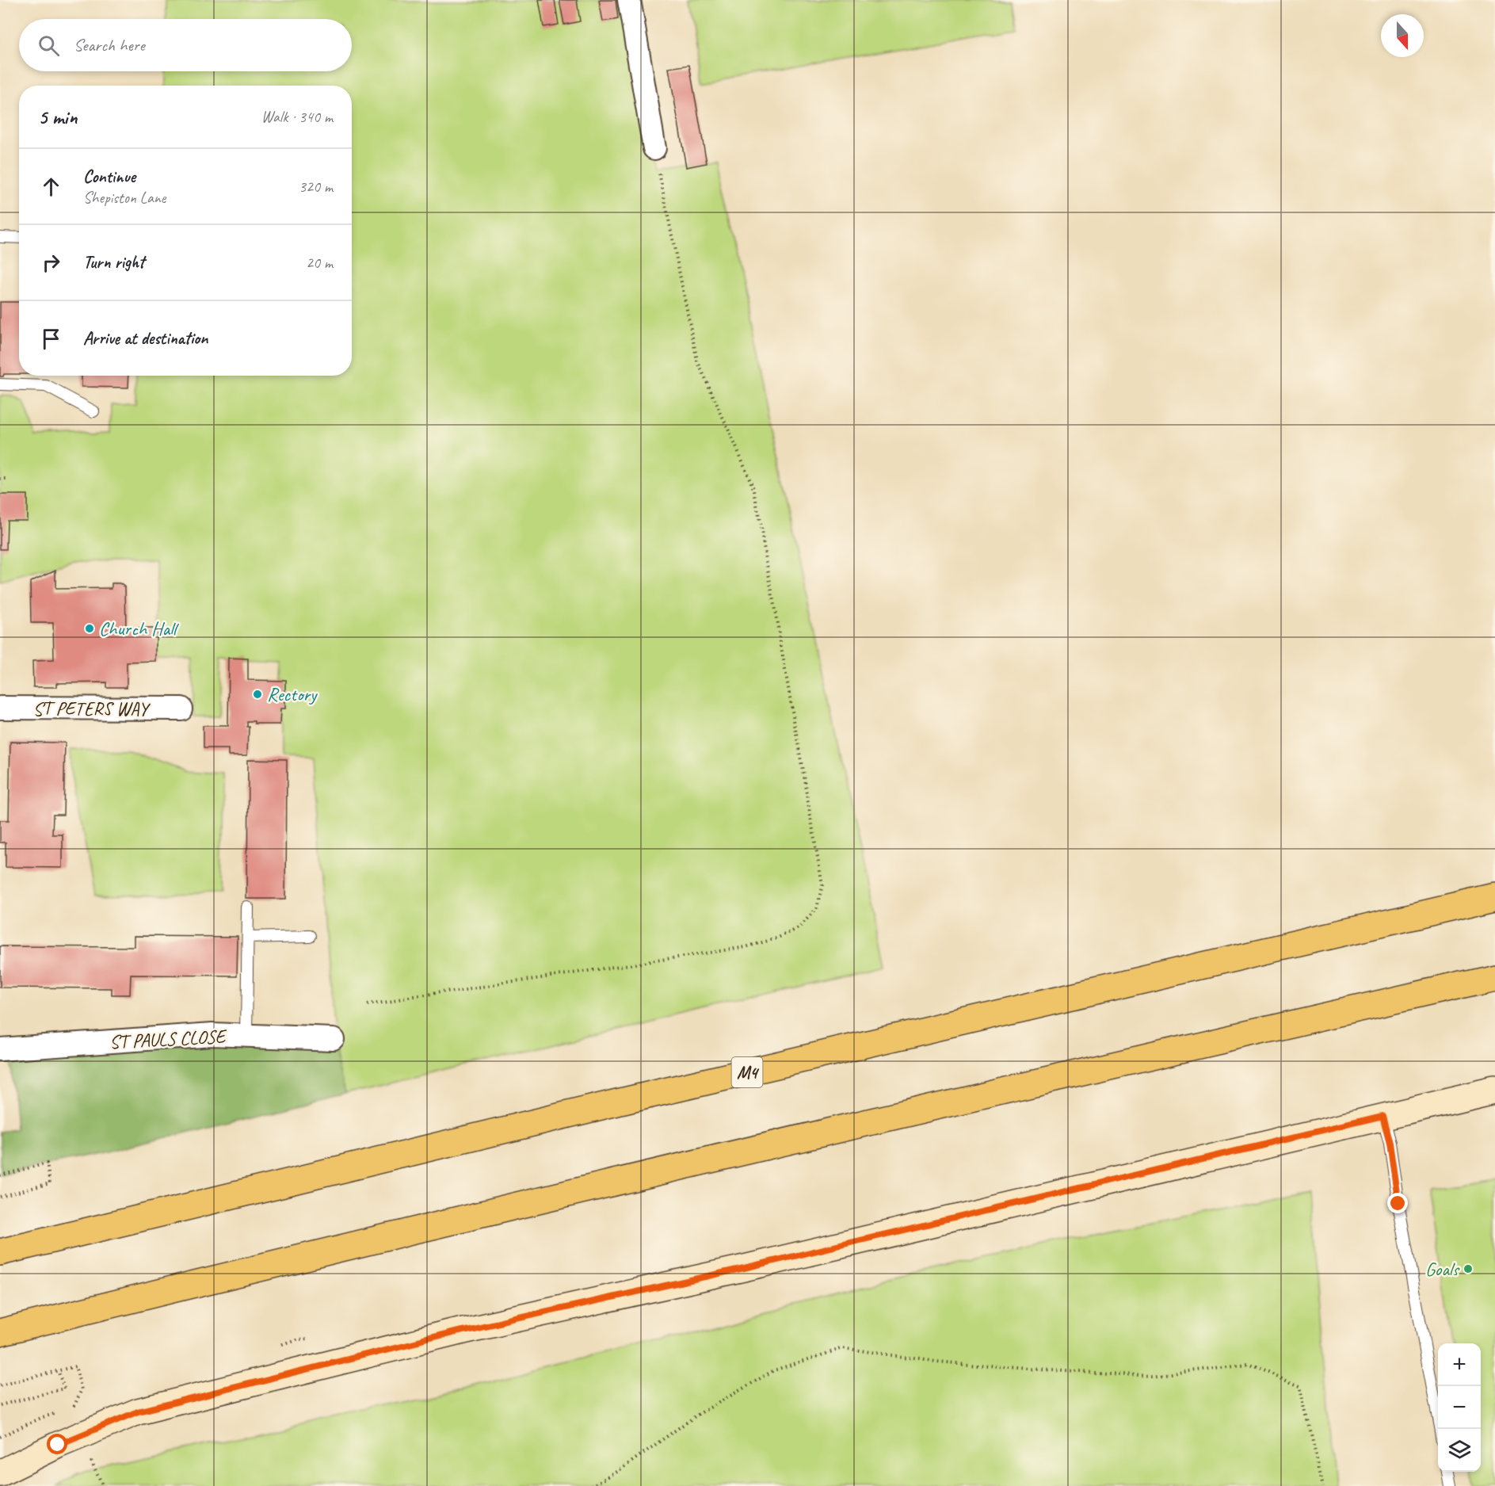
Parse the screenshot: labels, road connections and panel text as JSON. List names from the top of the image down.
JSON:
{
  "streets": {
    "highway": ["M4"],
    "street": ["ST PETERS WAY", "ST PAULS CLOSE"]
  },
  "places": ["Church Hall", "Rectory", "Goals"],
  "north": "bottom",
  "page": {
    "search": "Search here",
    "heading": ["5 min", "Walk · 340 m"],
    "list": [
      ["Continue", "Shepiston Lane", "320 m"],
      ["Turn right", "20 m"],
      "Arrive at destination"
    ],
    "map_buttons": ["+", "−"]
  }
}
